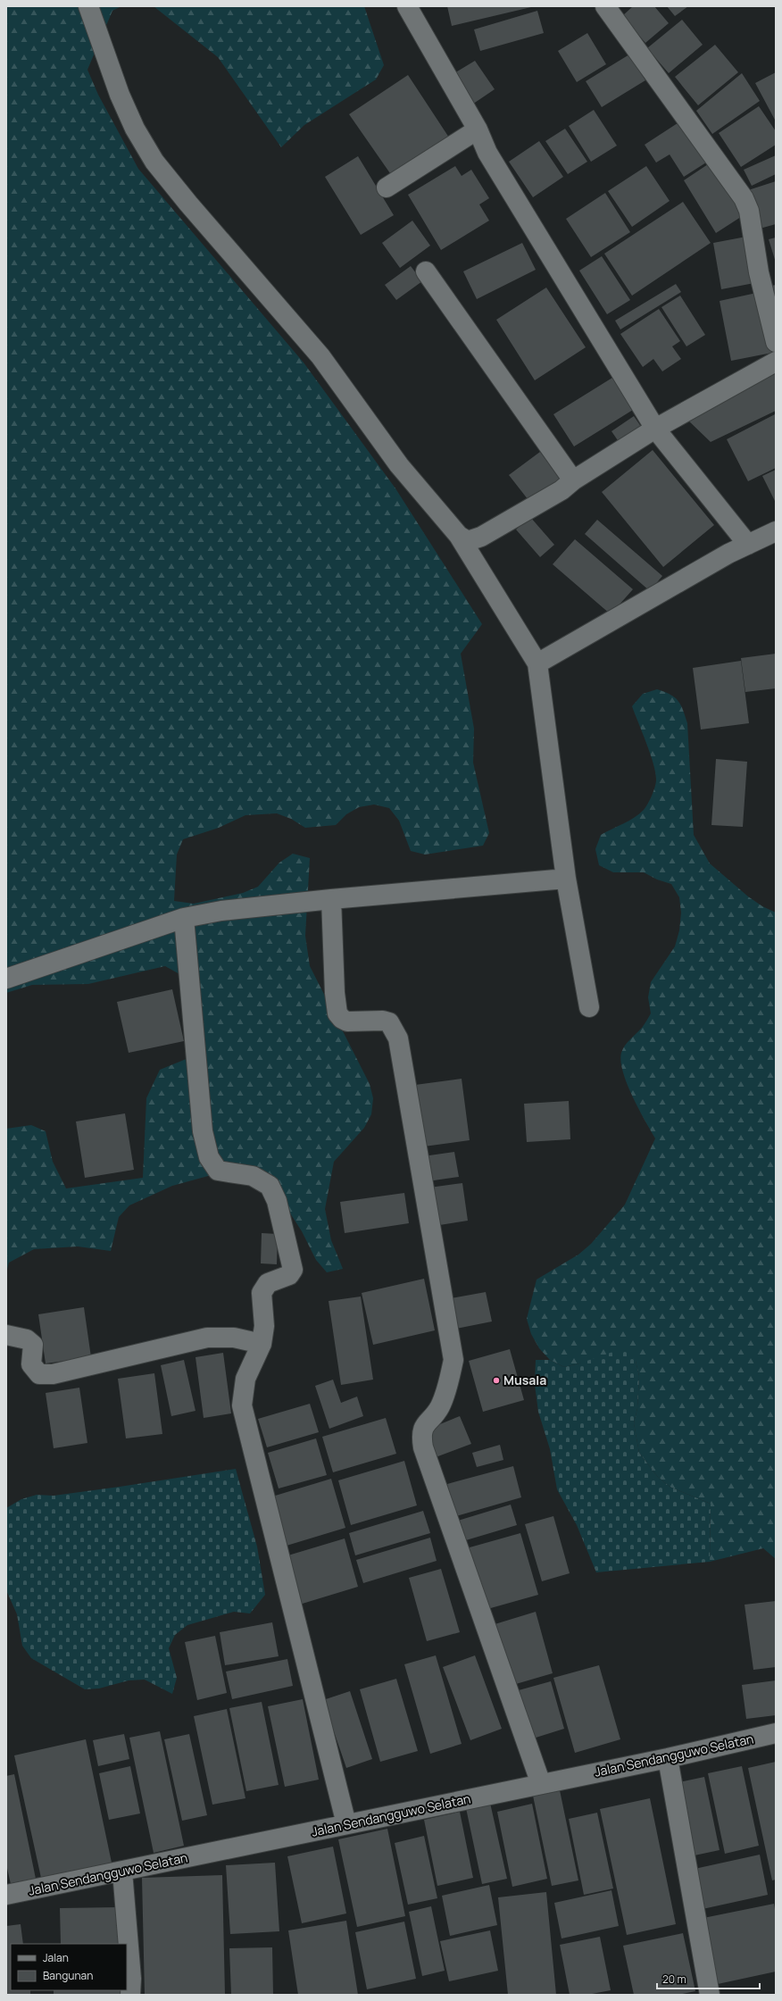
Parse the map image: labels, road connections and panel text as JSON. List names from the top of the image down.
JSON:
{
  "streets": {
    "street": ["Jalan Sendangguwo Selatan"]
  },
  "places": ["Musala"],
  "legend": ["Jalan", "Bangunan"],
  "scale_bar": "20 m"
}
